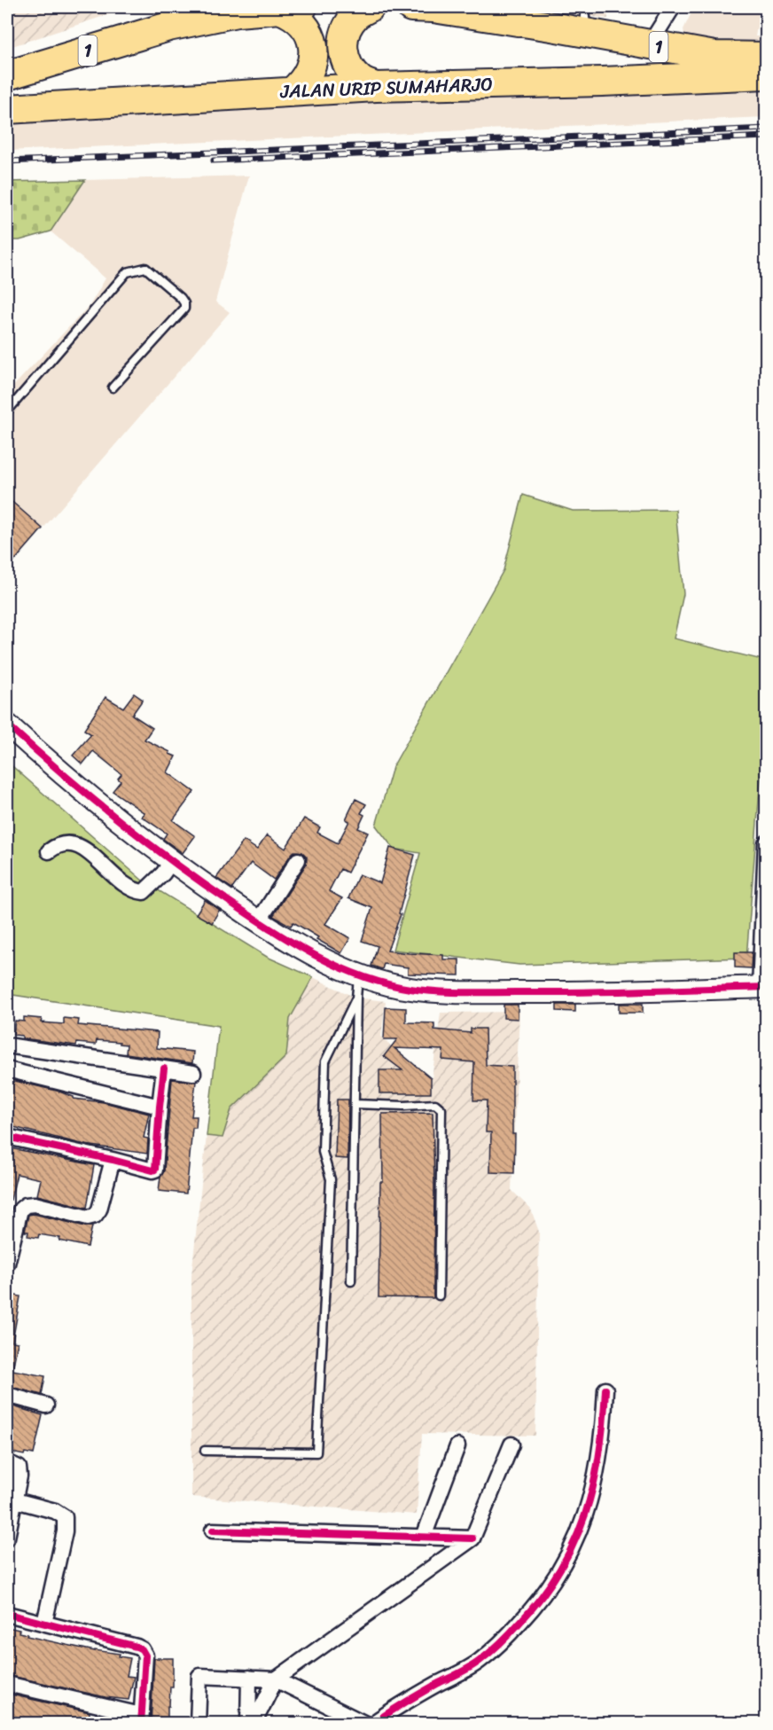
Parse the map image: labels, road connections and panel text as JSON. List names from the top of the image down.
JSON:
{
  "streets": {
    "highway": ["1", "JALAN URIP SUMAHARJO"]
  }
}
